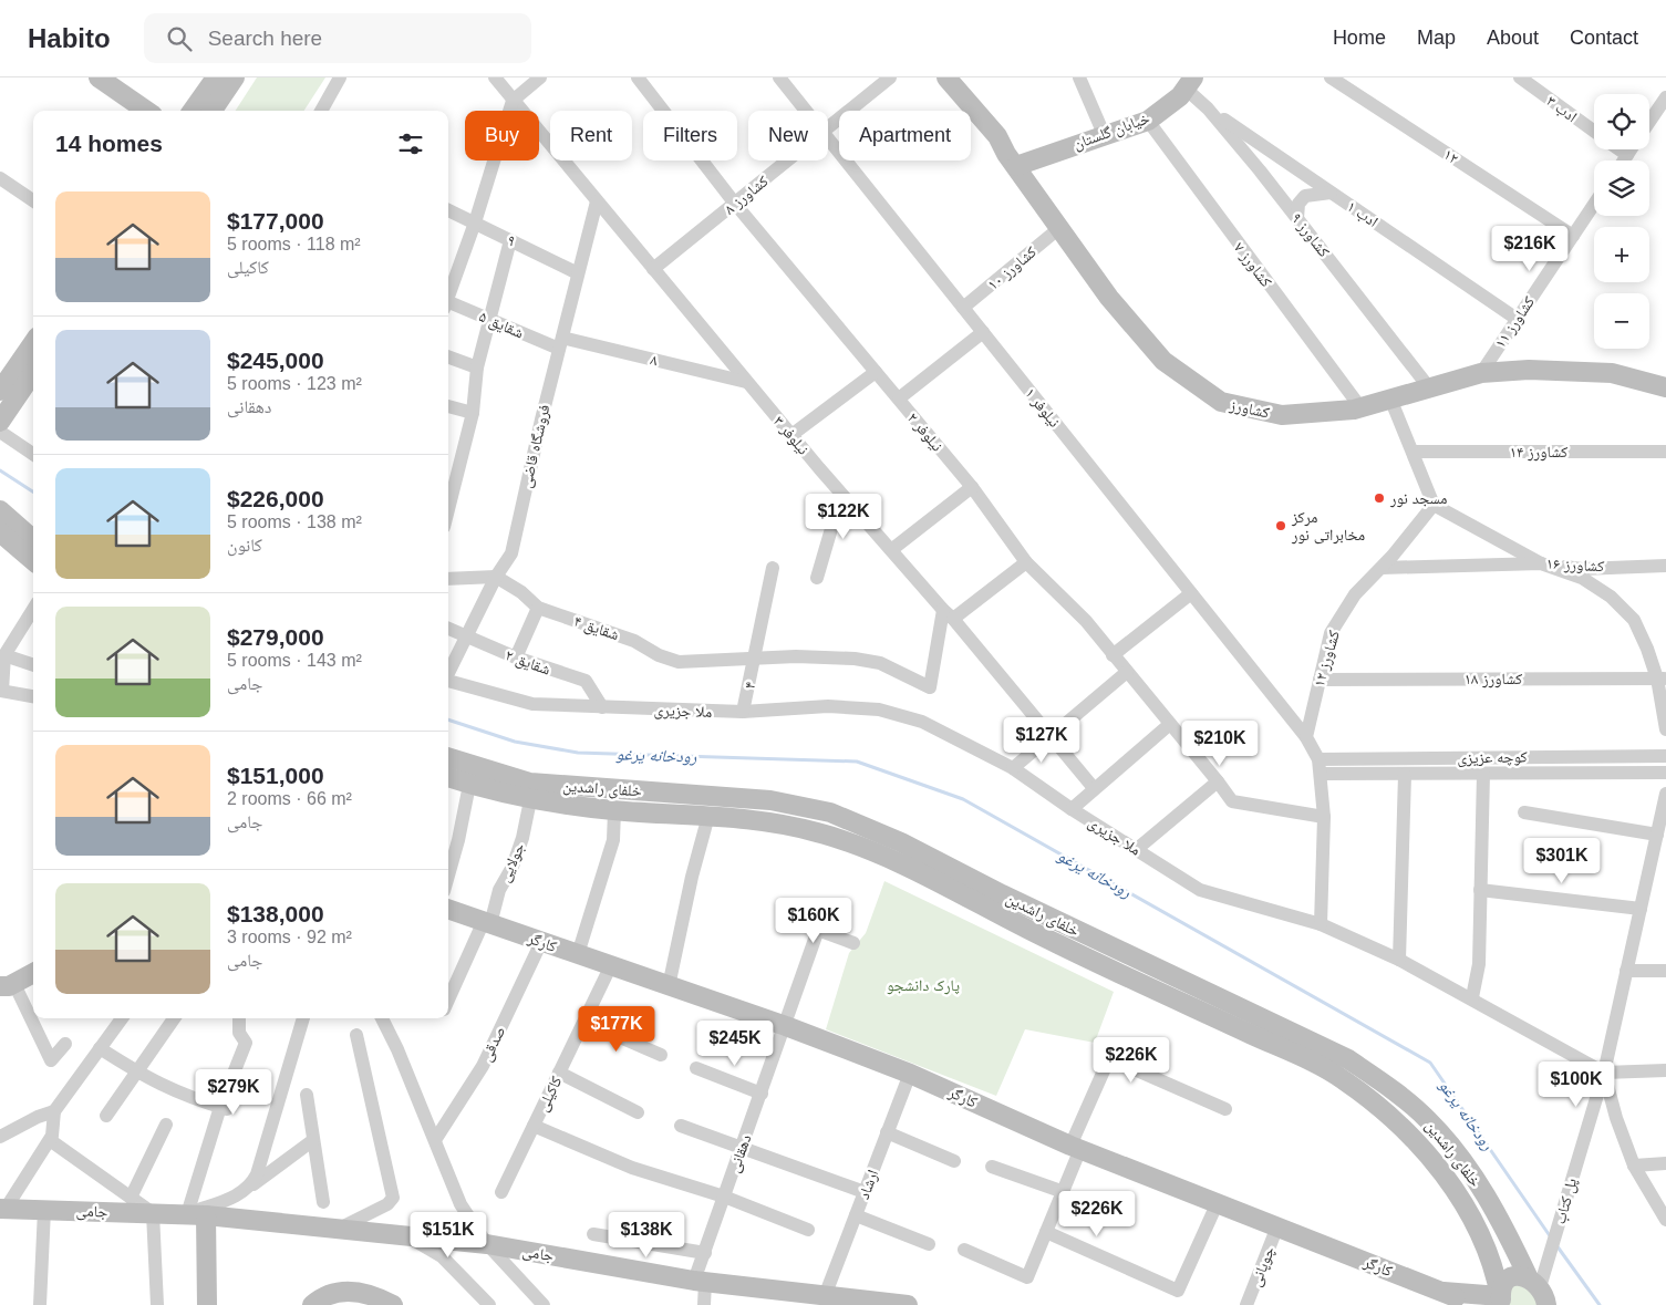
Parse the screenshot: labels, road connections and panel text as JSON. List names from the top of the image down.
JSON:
{
  "streets": {
    "main road": [
      "خیابان گلستان",
      "کشاورز",
      "خلفای راشدین",
      "کارگر",
      "جامی"
    ],
    "street": [
      "ادب ۳",
      "۱۲",
      "کشاورز ۸",
      "ادب ۱",
      "کشاورز ۹",
      "۹",
      "کشاورز ۷",
      "کشاورز ۱۰",
      "کشاورز ۱۱",
      "شقایق ۵",
      "۸",
      "نیلوفر ۱",
      "نیلوفر ۲",
      "نیلوفر ۳",
      "فروشگاه قاضی",
      "کشاورز ۱۴",
      "کشاورز ۱۶",
      "شقایق ۴",
      "کشاورز ۱۲",
      "شقایق ۲",
      "کشاورز ۱۸",
      "۴",
      "ملا جزیری",
      "کوچه عزیزی",
      "جولایی",
      "صدقی",
      "کاکیلی",
      "دهقانی",
      "ارشاد",
      "پل کتاب",
      "چوپانی"
    ]
  },
  "crossings": [
    ["خیابان گلستان", "کشاورز ۹"],
    ["خیابان گلستان", "کشاورز ۷"],
    ["خیابان گلستان", "کشاورز"],
    ["۱۲", "کشاورز ۱۱"],
    ["کشاورز ۸", "نیلوفر ۲"],
    ["کشاورز ۸", "نیلوفر ۳"],
    ["ادب ۱", "کشاورز ۹"],
    ["ادب ۱", "کشاورز ۱۱"],
    ["کشاورز ۹", "کشاورز"],
    ["۹", "فروشگاه قاضی"],
    ["کشاورز ۷", "کشاورز"],
    ["کشاورز ۱۰", "نیلوفر ۱"],
    ["کشاورز ۱۰", "کشاورز"],
    ["کشاورز ۱۱", "کشاورز"],
    ["شقایق ۵", "۸"],
    ["شقایق ۵", "فروشگاه قاضی"],
    ["۸", "نیلوفر ۳"],
    ["۸", "فروشگاه قاضی"],
    ["نیلوفر ۱", "کشاورز ۱۲"],
    ["نیلوفر ۳", "فروشگاه قاضی"],
    ["نیلوفر ۳", "شقایق ۴"],
    ["فروشگاه قاضی", "شقایق ۴"],
    ["فروشگاه قاضی", "شقایق ۲"],
    ["کشاورز ۱۶", "کشاورز ۱۲"],
    ["شقایق ۴", "۴"],
    ["کشاورز ۱۲", "کشاورز ۱۸"],
    ["شقایق ۲", "ملا جزیری"],
    ["۴", "ملا جزیری"],
    ["ملا جزیری", "پل کتاب"],
    ["خلفای راشدین", "پل کتاب"],
    ["جولایی", "کارگر"],
    ["کارگر", "صدقی"],
    ["کارگر", "کاکیلی"],
    ["کارگر", "دهقانی"],
    ["کارگر", "ارشاد"],
    ["کارگر", "چوپانی"],
    ["دهقانی", "جامی"],
    ["ارشاد", "جامی"]
  ],
  "water": ["رودخانه یرغو"],
  "parks": ["پارک دانشجو"],
  "places": ["مسجد نور", "مرکز مخابراتی نور"],
  "page": {
    "header": "Habito",
    "search": "Search here",
    "nav": [
      "Home",
      "Map",
      "About",
      "Contact"
    ],
    "map_buttons": ["+", "−"],
    "chip": [
      "Buy",
      "Rent",
      "Filters",
      "New",
      "Apartment"
    ],
    "heading": "14 homes",
    "list": [
      {
        "name": "$177,000",
        "note": "5 rooms · 118 m² · کاکیلی"
      },
      {
        "name": "$245,000",
        "note": "5 rooms · 123 m² · دهقانی"
      },
      {
        "name": "$226,000",
        "note": "5 rooms · 138 m² · کانون"
      },
      {
        "name": "$279,000",
        "note": "5 rooms · 143 m² · جامی"
      },
      {
        "name": "$151,000",
        "note": "2 rooms · 66 m² · جامی"
      },
      {
        "name": "$138,000",
        "note": "3 rooms · 92 m² · جامی"
      }
    ],
    "price": [
      "$216K",
      "$122K",
      "$127K",
      "$210K",
      "$301K",
      "$160K",
      "$177K",
      "$245K",
      "$226K",
      "$100K",
      "$279K",
      "$226K",
      "$151K",
      "$138K"
    ]
  }
}
